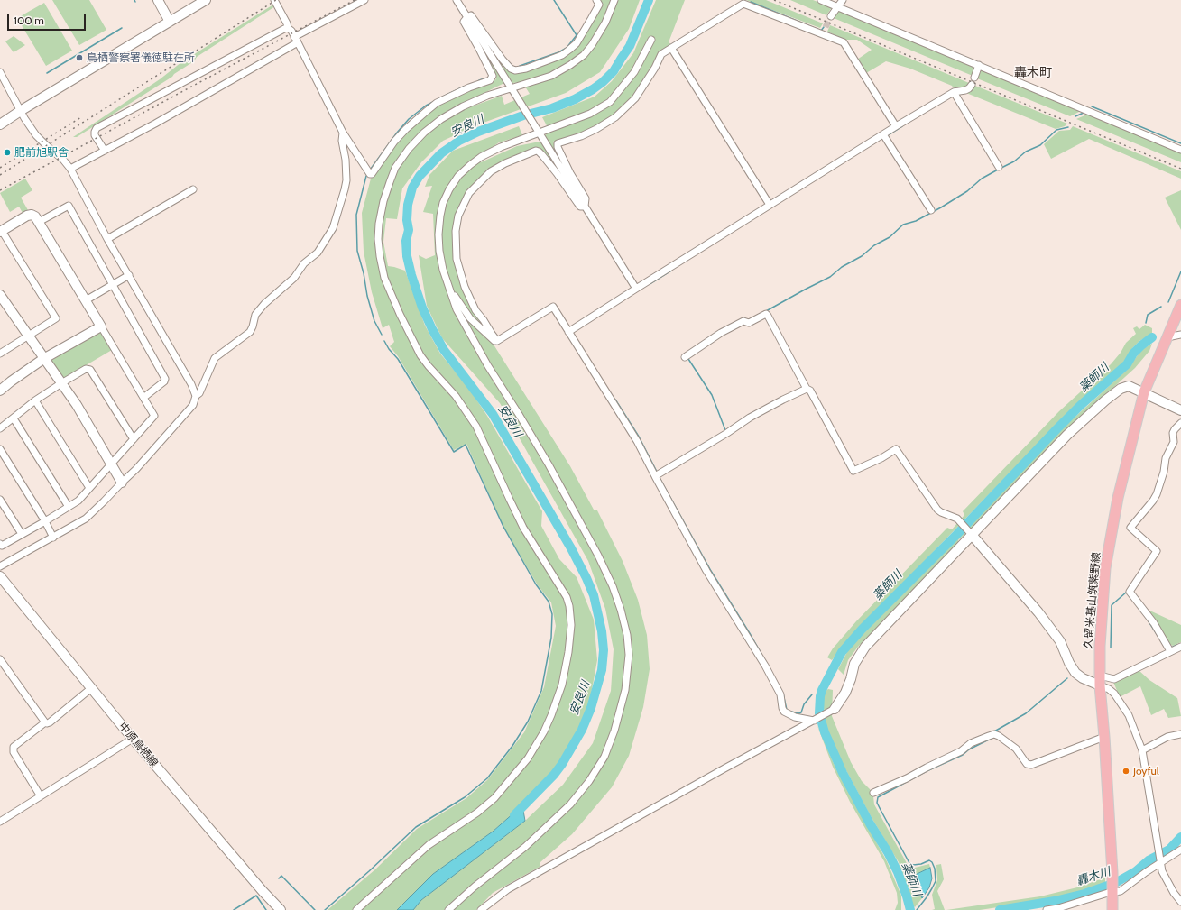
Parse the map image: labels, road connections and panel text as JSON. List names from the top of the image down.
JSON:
{
  "streets": {
    "main road": ["久留米基山筑紫野線"],
    "street": ["中原鳥栖線"]
  },
  "districts": ["轟木町"],
  "water": ["安良川", "薬師川", "轟木川"],
  "places": ["鳥栖警察署儀徳駐在所", "肥前旭駅舎", "Joyful"],
  "scale_bar": "100 m"
}
